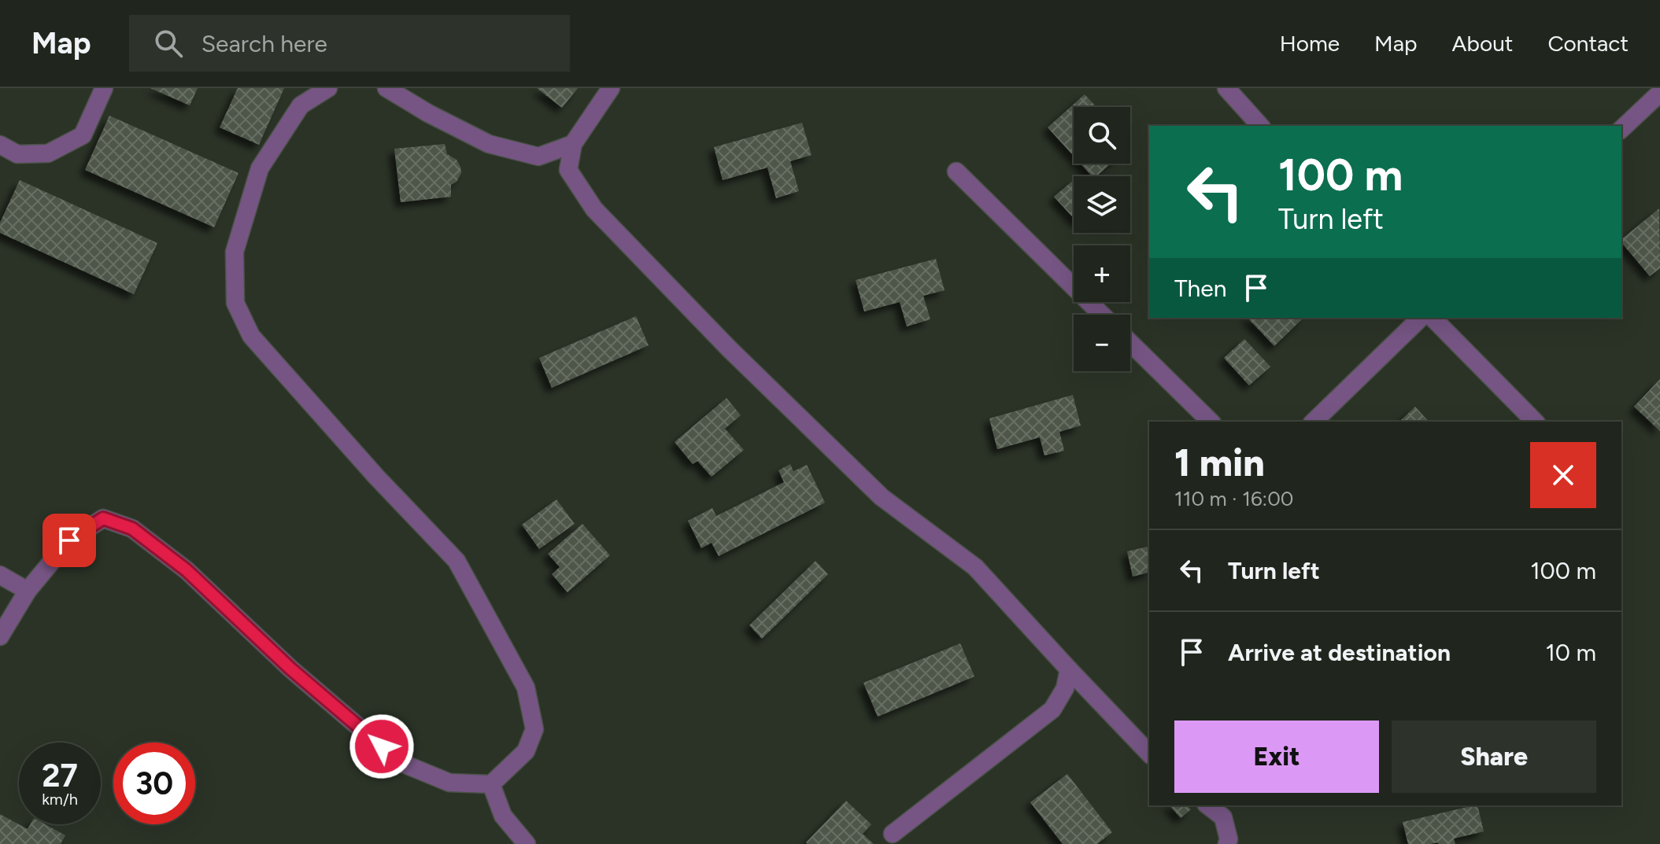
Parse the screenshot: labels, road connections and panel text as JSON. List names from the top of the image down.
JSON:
{
  "page": {
    "header": "Map",
    "search": "Search here",
    "nav": [
      "Home",
      "Map",
      "About",
      "Contact"
    ],
    "map_buttons": ["+", "−"],
    "turn": ["100 m", "Turn left"],
    "then": "Then",
    "heading": ["1 min", "110 m · 16:00"],
    "list": [
      {
        "name": "Turn left",
        "value": "100 m"
      },
      {
        "name": "Arrive at destination",
        "value": "10 m"
      }
    ],
    "buttons": ["Exit", "Share"],
    "speed": "27 km/h",
    "limit": "30"
  }
}
